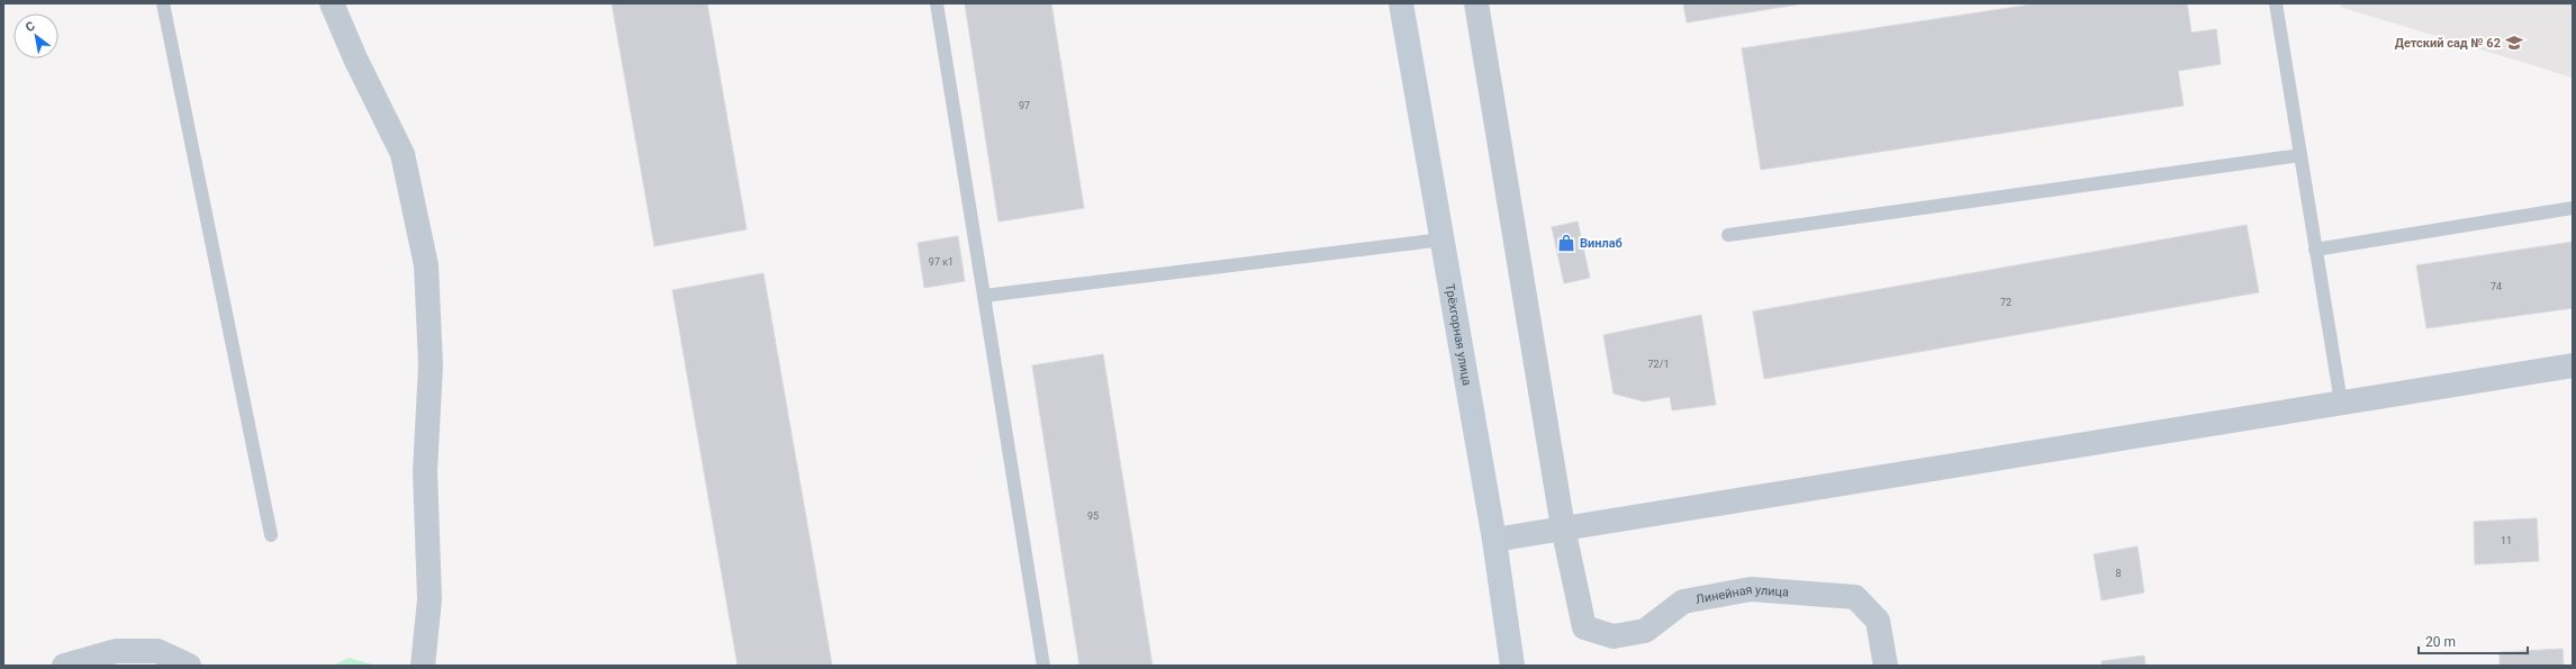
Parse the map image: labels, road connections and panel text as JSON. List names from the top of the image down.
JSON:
{
  "streets": {
    "main road": ["Трёхгорная улица"],
    "street": ["Линейная улица"]
  },
  "places": {
    "school or university": ["Детский сад № 62"],
    "shop": ["Винлаб"]
  },
  "house_numbers": [
    "97",
    "97 к1",
    "74",
    "72",
    "72/1",
    "95",
    "11",
    "8"
  ],
  "scale_bar": "20 m",
  "north": "top left"
}
